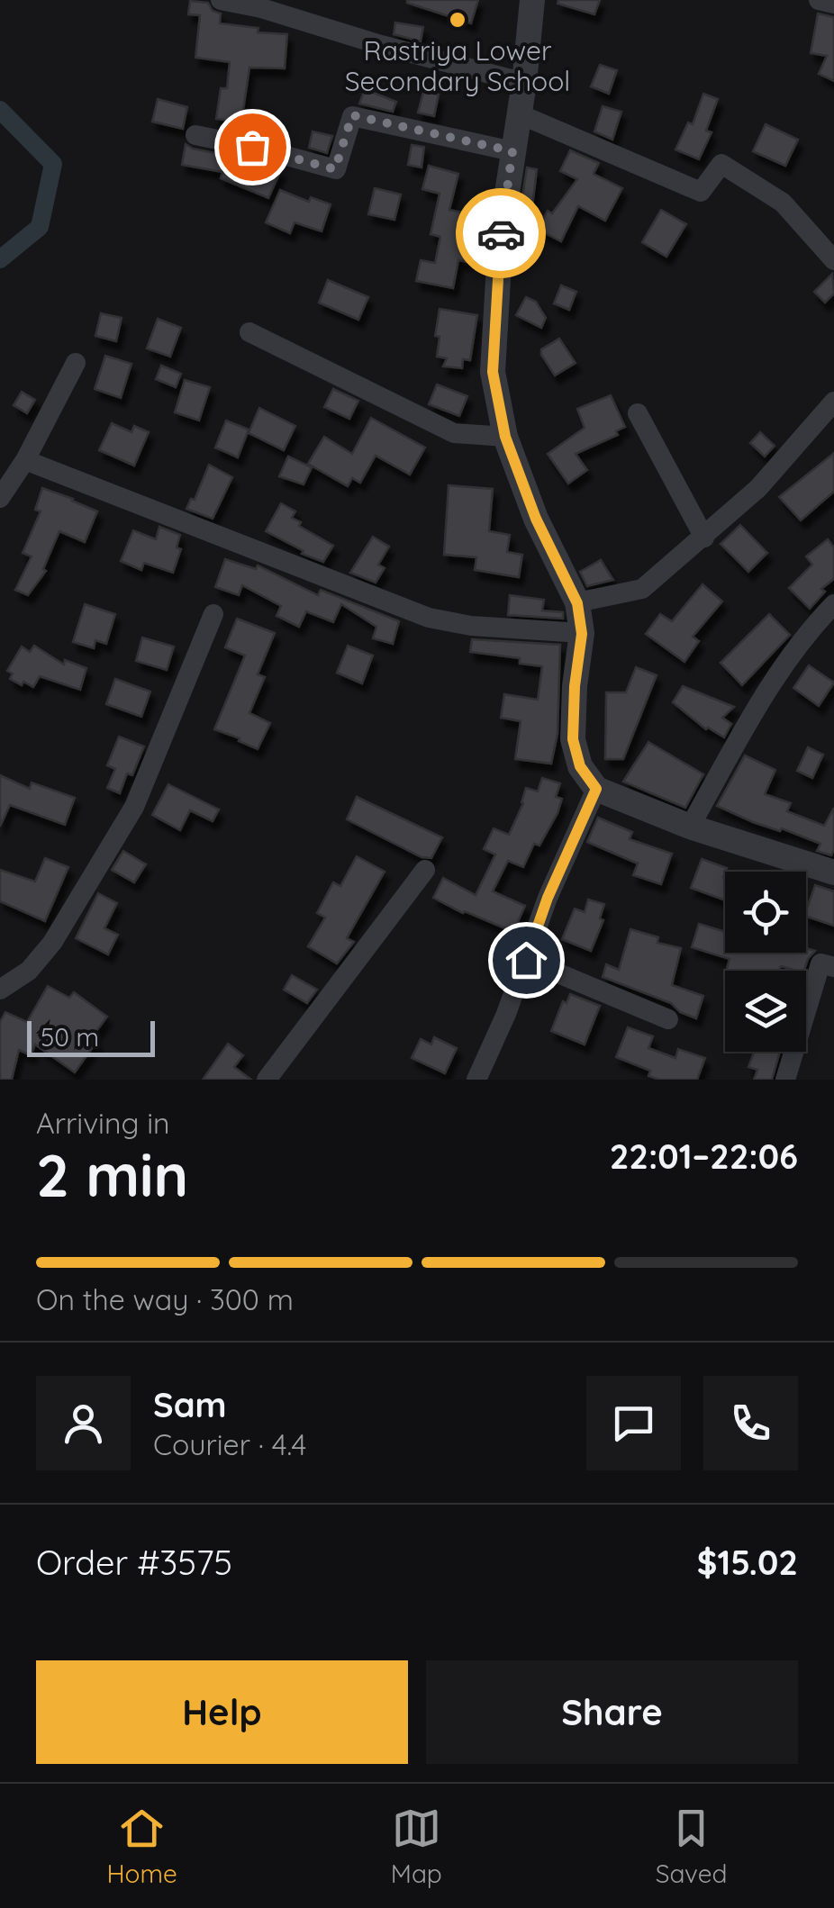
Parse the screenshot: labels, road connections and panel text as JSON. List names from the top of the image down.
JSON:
{
  "places": ["Rastriya Lower Secondary School"],
  "scale_bar": "50 m",
  "page": {
    "scale": "50 m",
    "heading": ["2 min", "Arriving in", "22:01–22:06"],
    "panel": [
      "Sam",
      "Courier · 4.4",
      "Order #3575",
      "$15.02"
    ],
    "bar": "On the way · 300 m",
    "buttons": ["Help", "Share"],
    "tabs": ["Home", "Map", "Saved"]
  }
}
